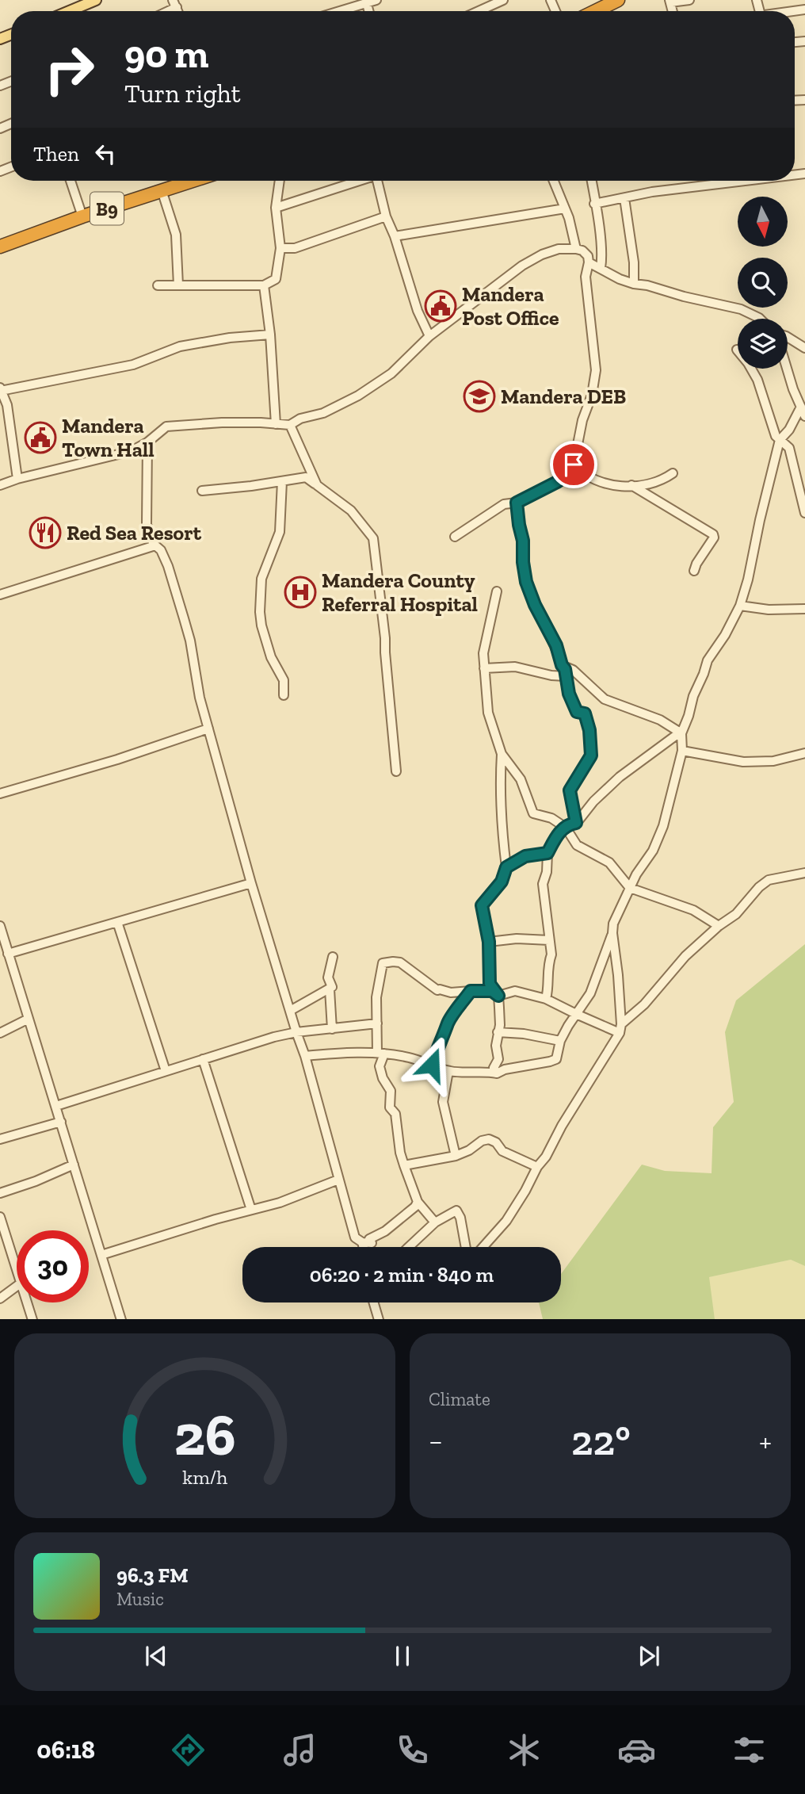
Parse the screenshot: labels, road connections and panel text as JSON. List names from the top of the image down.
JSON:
{
  "streets": {
    "highway": ["B9"]
  },
  "places": {
    "public building": ["Mandera Post Office", "Mandera Town Hall"],
    "school or university": ["Mandera DEB"],
    "restaurant": ["Red Sea Resort"],
    "hospital": ["Mandera County Referral Hospital"]
  },
  "north": "bottom",
  "page": {
    "turn": ["90 m", "Turn right"],
    "then": "Then",
    "limit": "30",
    "trip": "06:20 · 2 min · 840 m",
    "tile": "Climate",
    "heat": ["−", "22°", "+"],
    "song": ["96.3 FM", "Music"],
    "tabs": "06:18",
    "gauge": ["26", "km/h"]
  }
}
